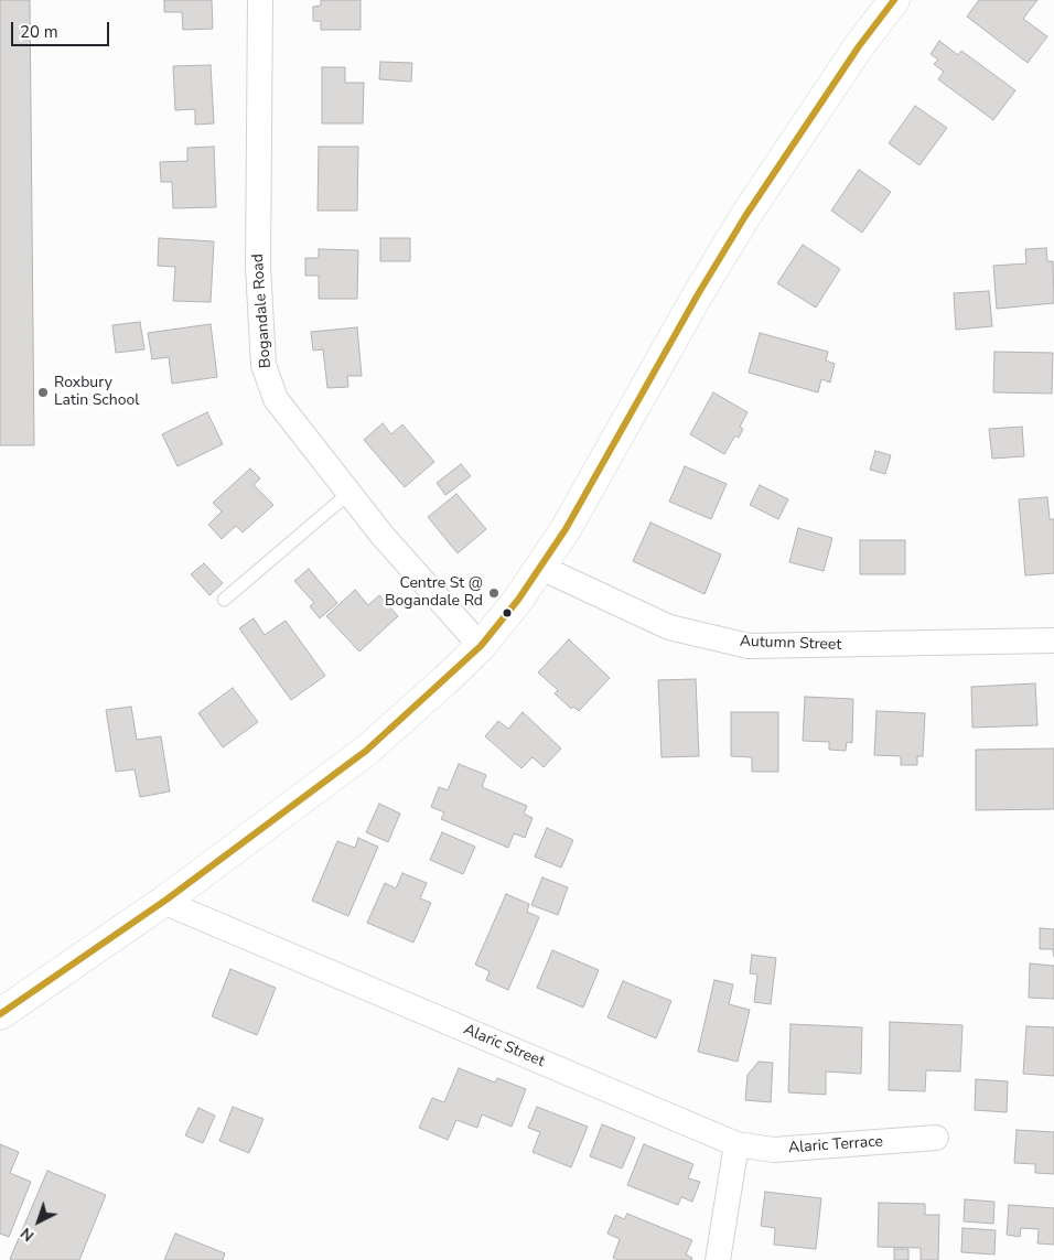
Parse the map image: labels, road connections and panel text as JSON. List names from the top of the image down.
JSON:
{
  "streets": {
    "street": [
      "Bogandale Road",
      "Autumn Street",
      "Alaric Street",
      "Alaric Terrace"
    ]
  },
  "crossings": [
    ["Alaric Street", "Alaric Terrace"]
  ],
  "places": ["Roxbury Latin School", "Centre St @ Bogandale Rd"],
  "scale_bar": "20 m",
  "north": "bottom left"
}
